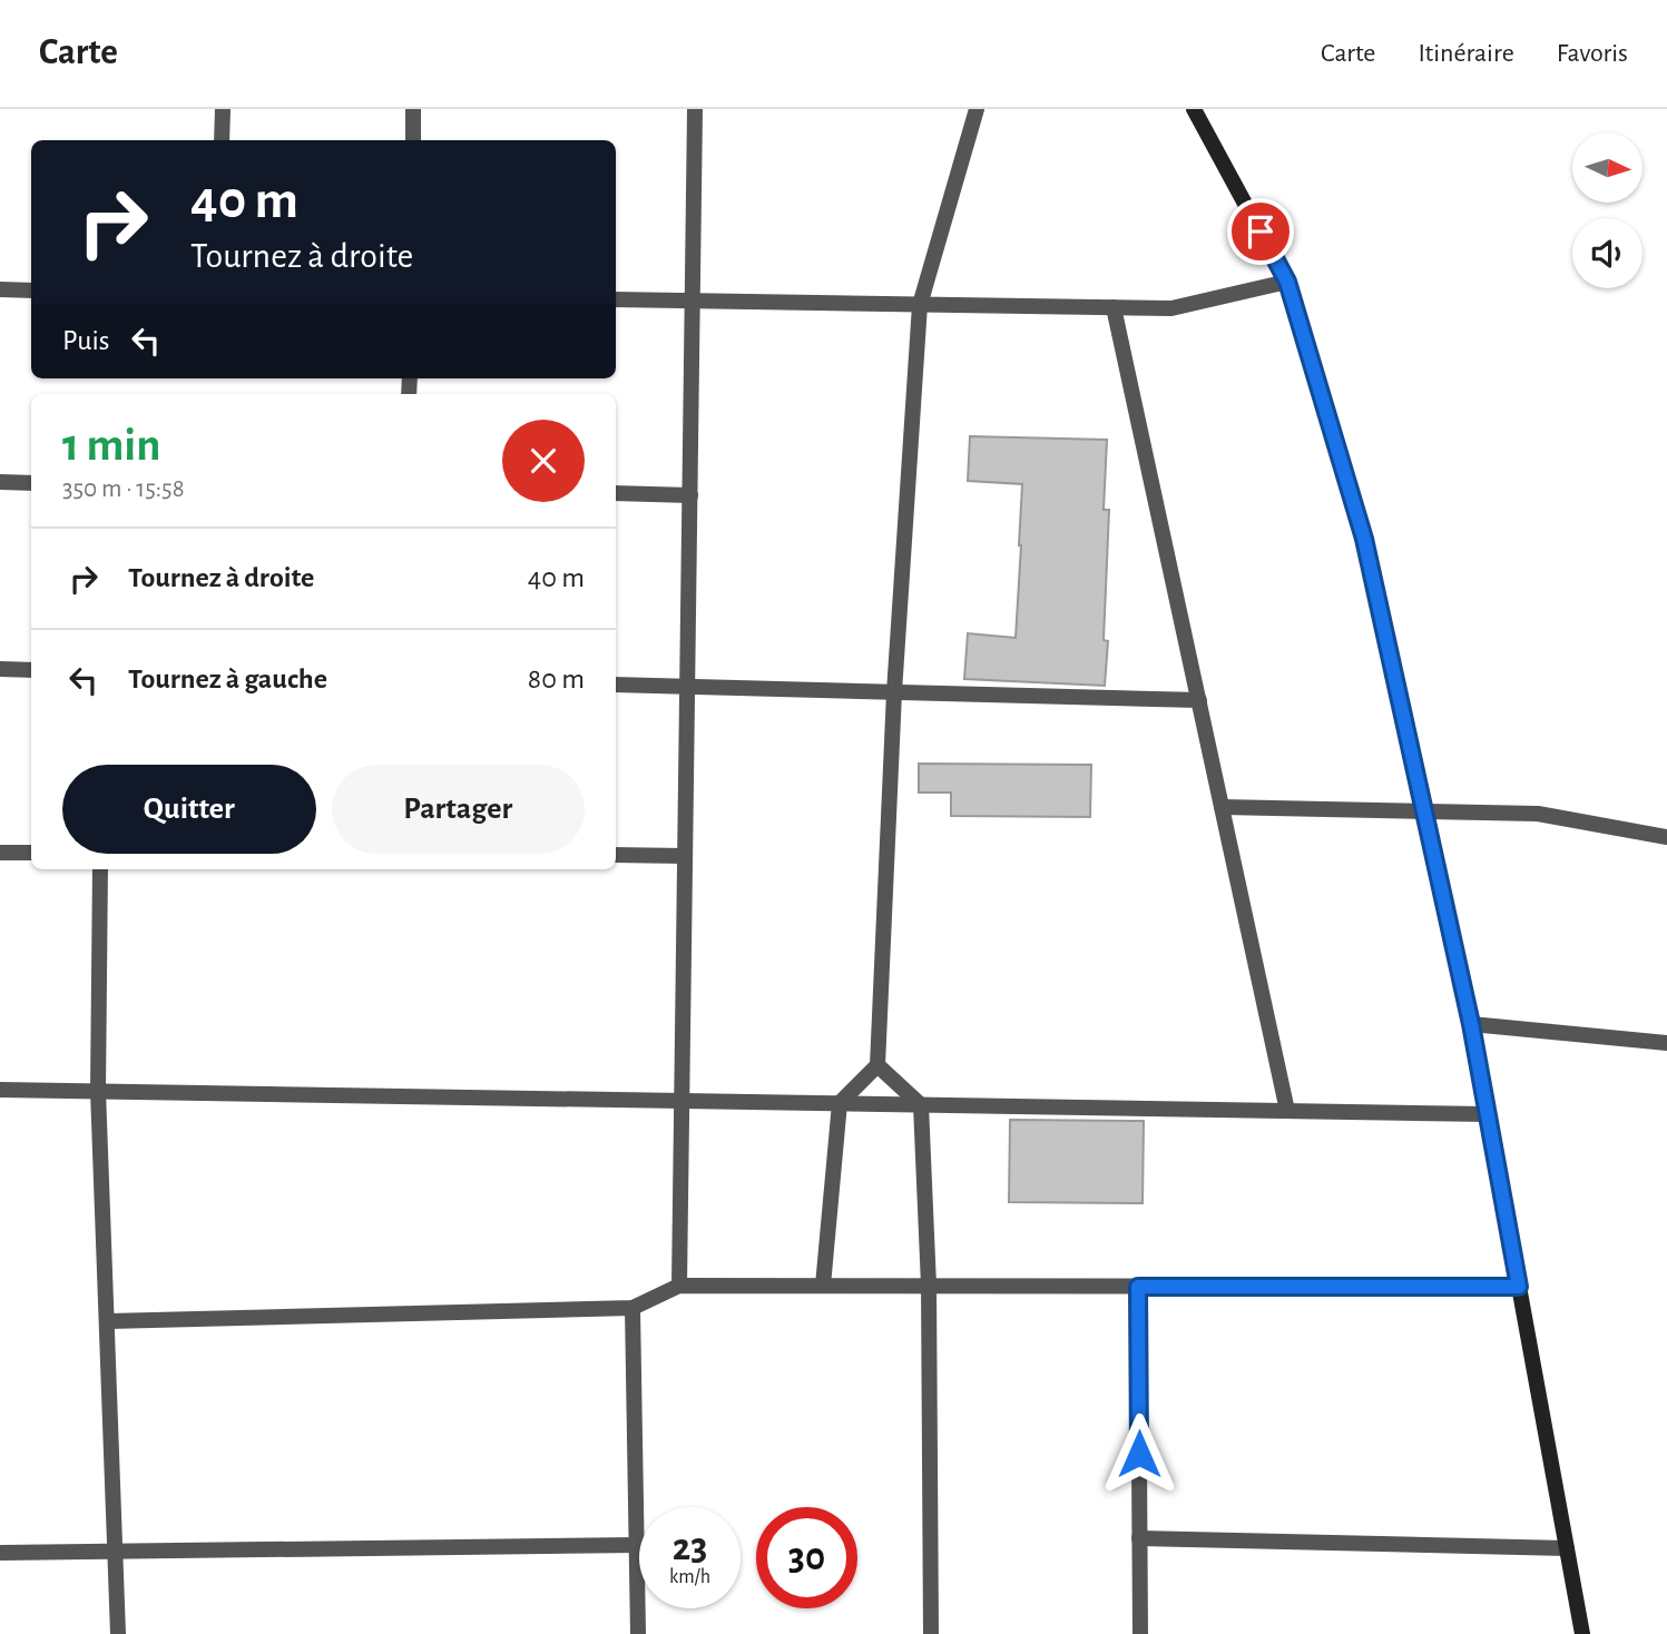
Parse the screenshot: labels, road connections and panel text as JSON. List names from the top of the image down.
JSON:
{
  "north": "right",
  "page": {
    "header": "Carte",
    "nav": ["Carte", "Itinéraire", "Favoris"],
    "turn": ["40 m", "Tournez à droite"],
    "then": "Puis",
    "heading": ["1 min", "350 m · 15:58"],
    "list": [
      {
        "name": "Tournez à droite",
        "value": "40 m"
      },
      {
        "name": "Tournez à gauche",
        "value": "80 m"
      }
    ],
    "buttons": ["Quitter", "Partager"],
    "speed": "23 km/h",
    "limit": "30"
  }
}
